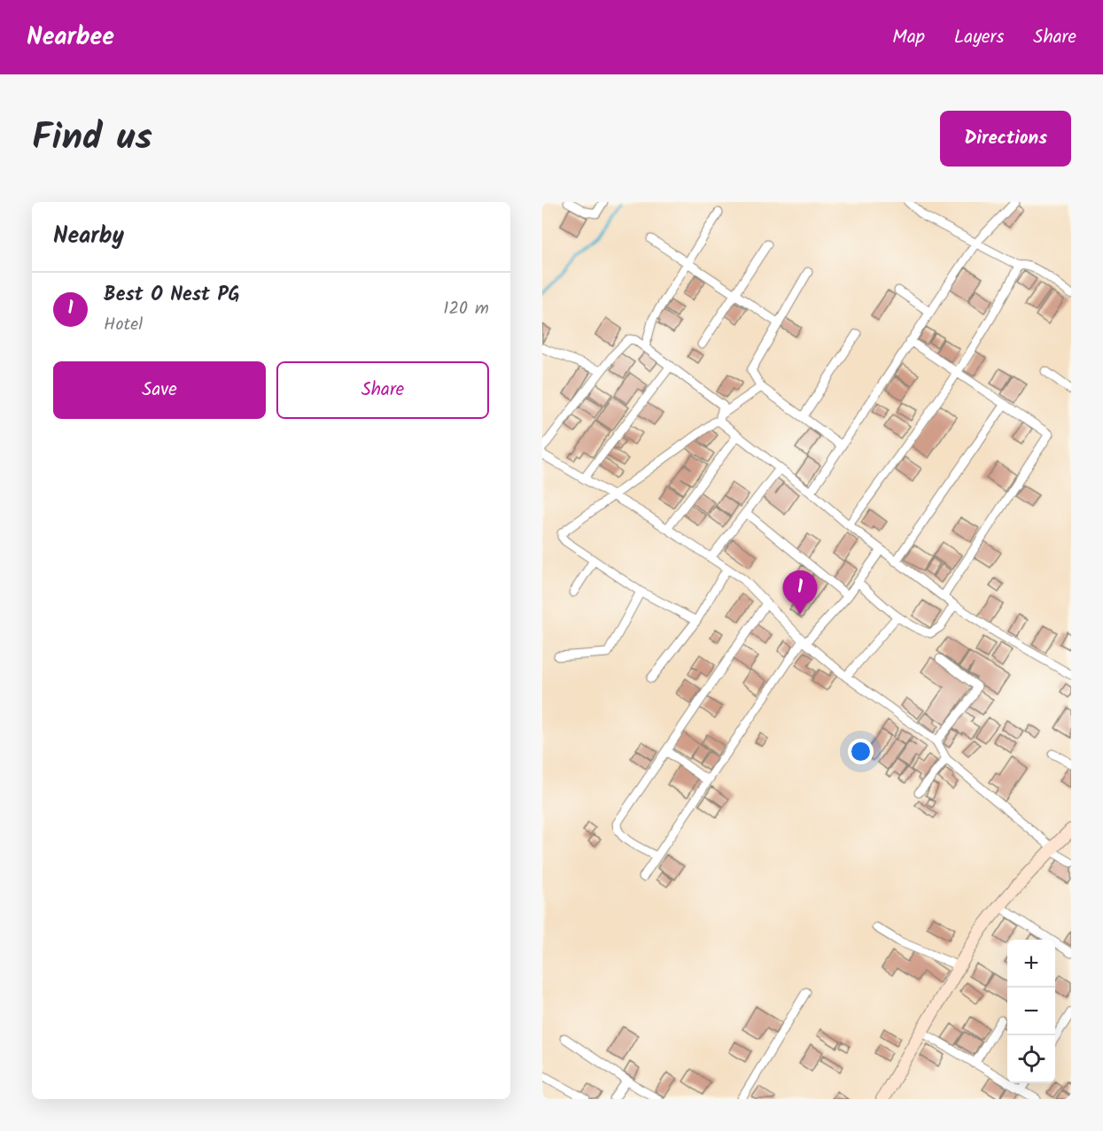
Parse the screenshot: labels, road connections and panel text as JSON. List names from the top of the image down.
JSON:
{
  "page": {
    "header": "Nearbee",
    "nav": ["Map", "Layers", "Share"],
    "title": "Find us",
    "buttons": [
      "Directions",
      ["Save", "Share"]
    ],
    "heading": "Nearby",
    "list": [
      {
        "mark": "1",
        "name": "Best O Nest PG",
        "note": "Hotel",
        "value": "120 m"
      }
    ],
    "pins": "1",
    "map_buttons": ["+", "−"]
  }
}
